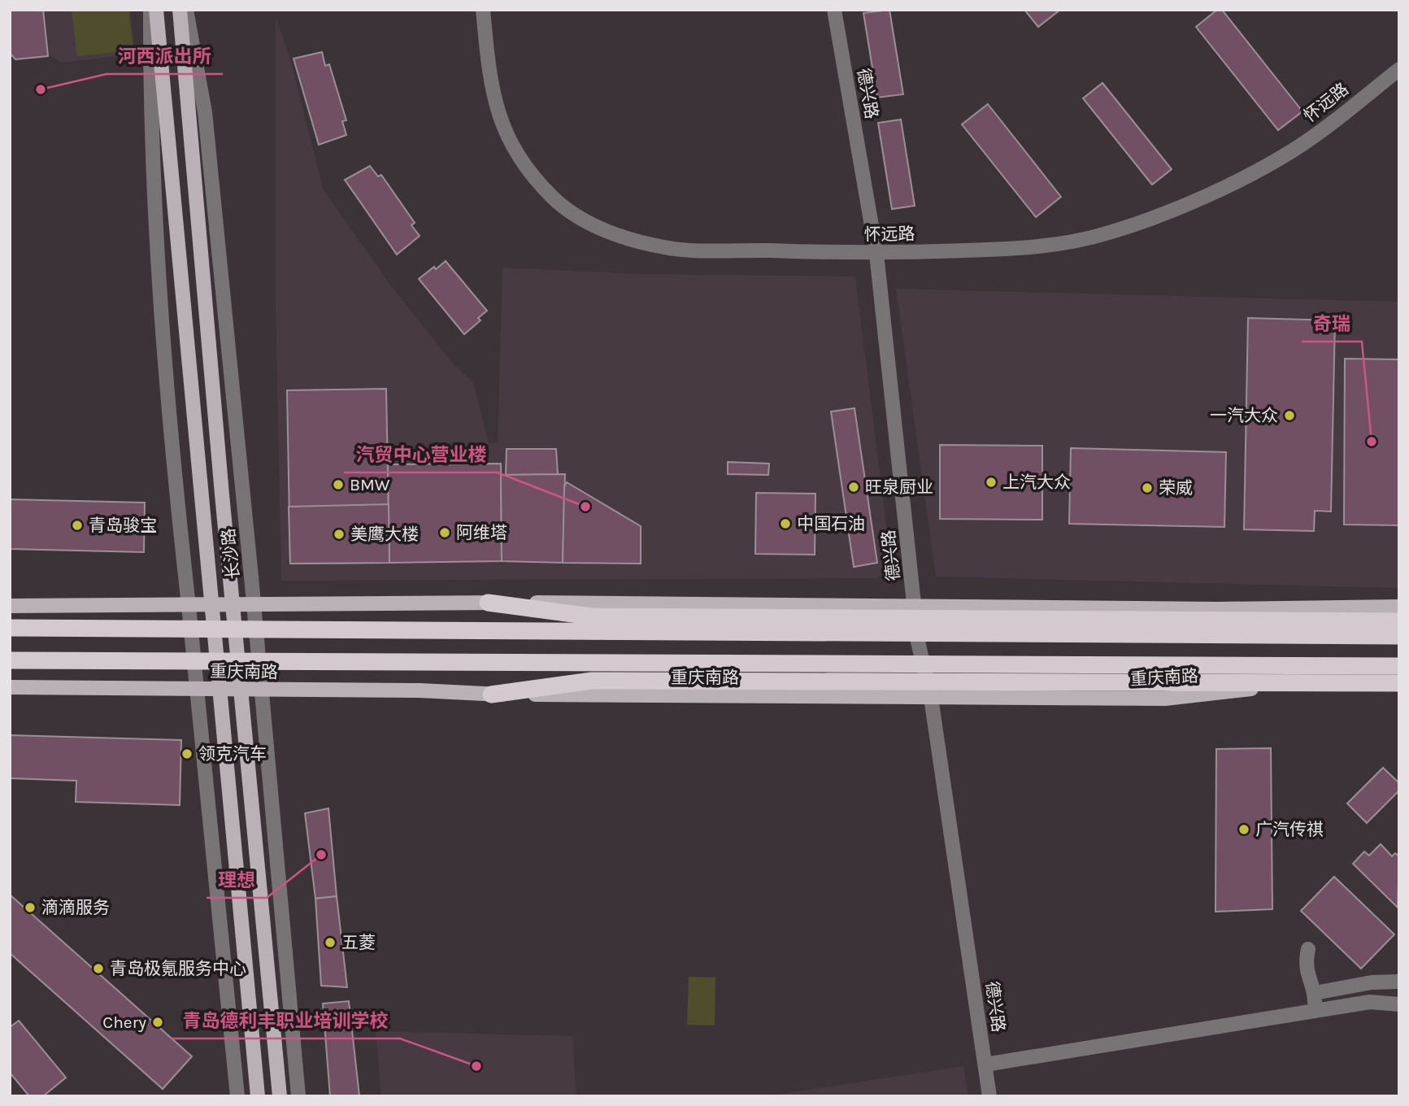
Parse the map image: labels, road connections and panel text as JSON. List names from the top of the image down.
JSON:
{
  "streets": {
    "main road": ["长沙路", "重庆南路"],
    "street": ["德兴路", "怀远路"]
  },
  "crossings": [
    ["德兴路", "怀远路"],
    ["德兴路", "重庆南路"],
    ["长沙路", "重庆南路"]
  ],
  "places": [
    "河西派出所",
    "一汽大众",
    "奇瑞",
    "上汽大众",
    "BMW",
    "旺泉厨业",
    "荣威",
    "汽贸中心营业楼",
    "中国石油",
    "青岛骏宝",
    "阿维塔",
    "美鹰大楼",
    "领克汽车",
    "广汽传祺",
    "理想",
    "滴滴服务",
    "五菱",
    "青岛极氪服务中心",
    "Chery",
    "青岛德利丰职业培训学校"
  ]
}
